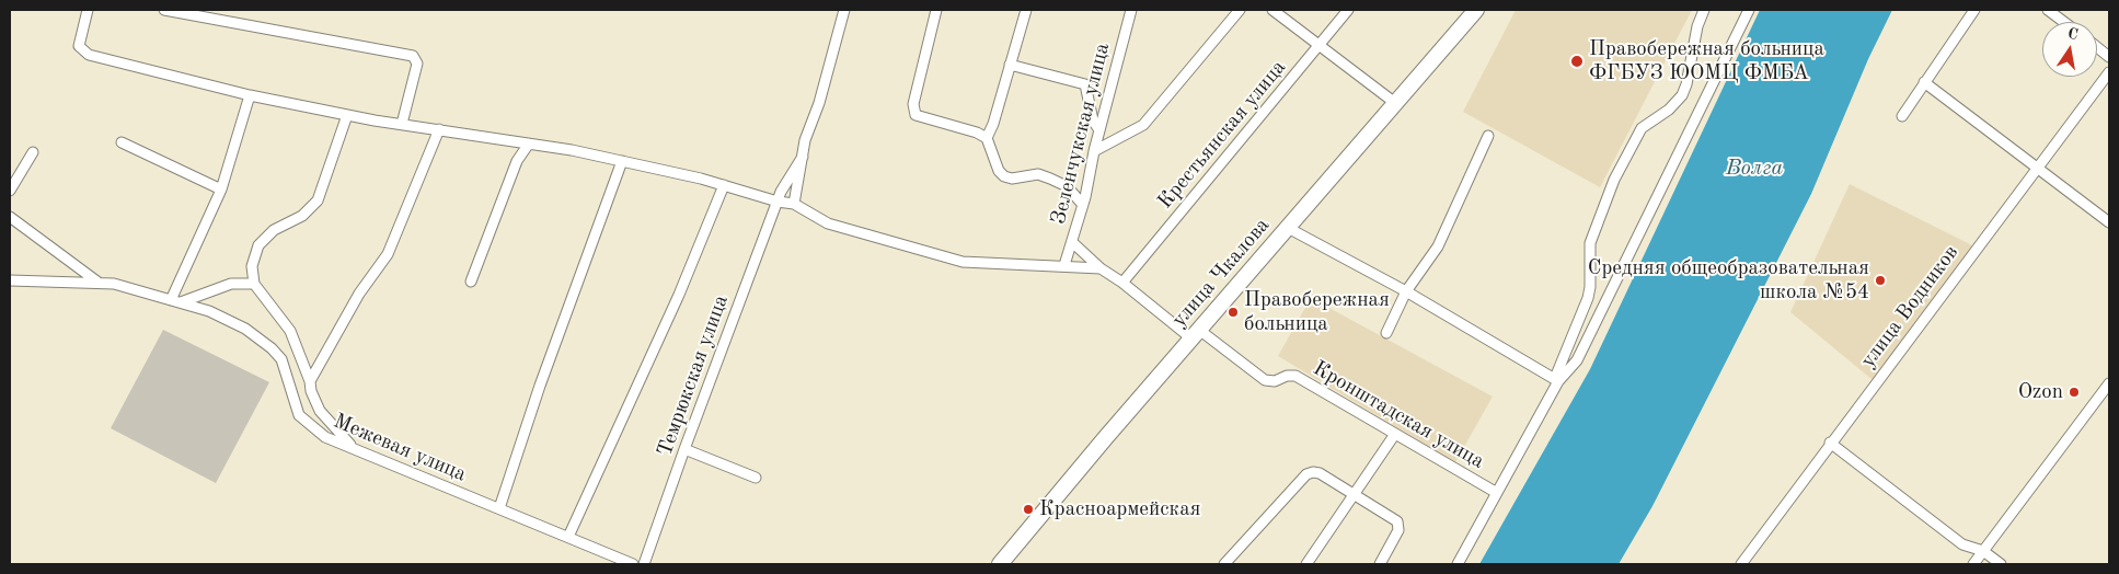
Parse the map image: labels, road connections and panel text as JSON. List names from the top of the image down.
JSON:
{
  "streets": {
    "main road": ["улица Чкалова"],
    "street": [
      "Зеленчукская улица",
      "Крестьянская улица",
      "улица Водников",
      "Темрюкская улица",
      "Кронштадская улица",
      "Межевая улица"
    ]
  },
  "crossings": [
    ["Зеленчукская улица", "Кронштадская улица"],
    ["Крестьянская улица", "Кронштадская улица"],
    ["улица Чкалова", "Кронштадская улица"]
  ],
  "water": ["Волга"],
  "places": [
    "Правобережная больница ФГБУЗ ЮОМЦ ФМБА",
    "Средняя общеобразовательная школа №54",
    "Правобережная больница",
    "Ozon",
    "Красноармейская"
  ],
  "north": "top"
}
